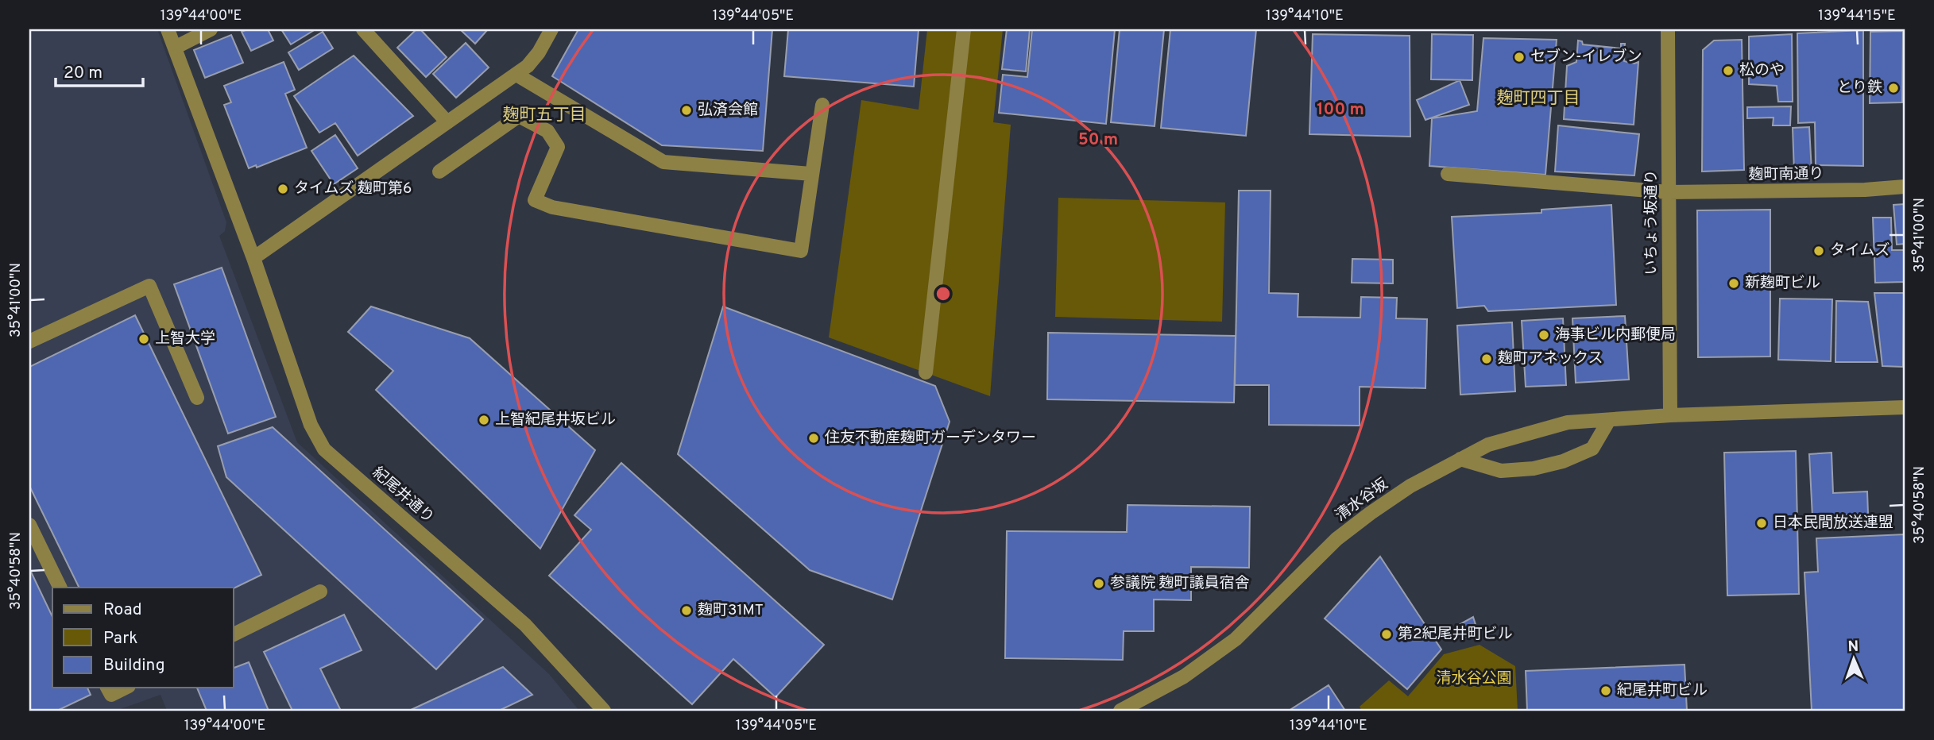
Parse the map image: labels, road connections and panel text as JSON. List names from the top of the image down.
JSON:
{
  "streets": {
    "street": [
      "麹町南通り",
      "いちょう坂通り",
      "紀尾井通り",
      "清水谷坂"
    ]
  },
  "crossings": [
    ["麹町南通り", "いちょう坂通り"],
    ["いちょう坂通り", "清水谷坂"]
  ],
  "districts": ["麹町四丁目", "麹町五丁目"],
  "parks": ["清水谷公園"],
  "places": [
    "セブン-イレブン",
    "松のや",
    "とり鉄",
    "弘済会館",
    "タイムズ 麹町第6",
    "タイムズ",
    "新麹町ビル",
    "海事ビル内郵便局",
    "上智大学",
    "麹町アネックス",
    "上智紀尾井坂ビル",
    "住友不動産麹町ガーデンタワー",
    "日本民間放送連盟",
    "参議院 麹町議員宿舎",
    "麹町31MT",
    "第2紀尾井町ビル",
    "紀尾井町ビル"
  ],
  "legend": ["Road", "Park", "Building"],
  "scale_bar": "20 m",
  "north": "top",
  "coordinates": [
    "139°44'00\"E",
    "139°44'05\"E",
    "139°44'10\"E",
    "139°44'15\"E",
    "35°41'00\"N",
    "35°40'58\"N"
  ],
  "rings": ["100 m", "50 m"]
}
